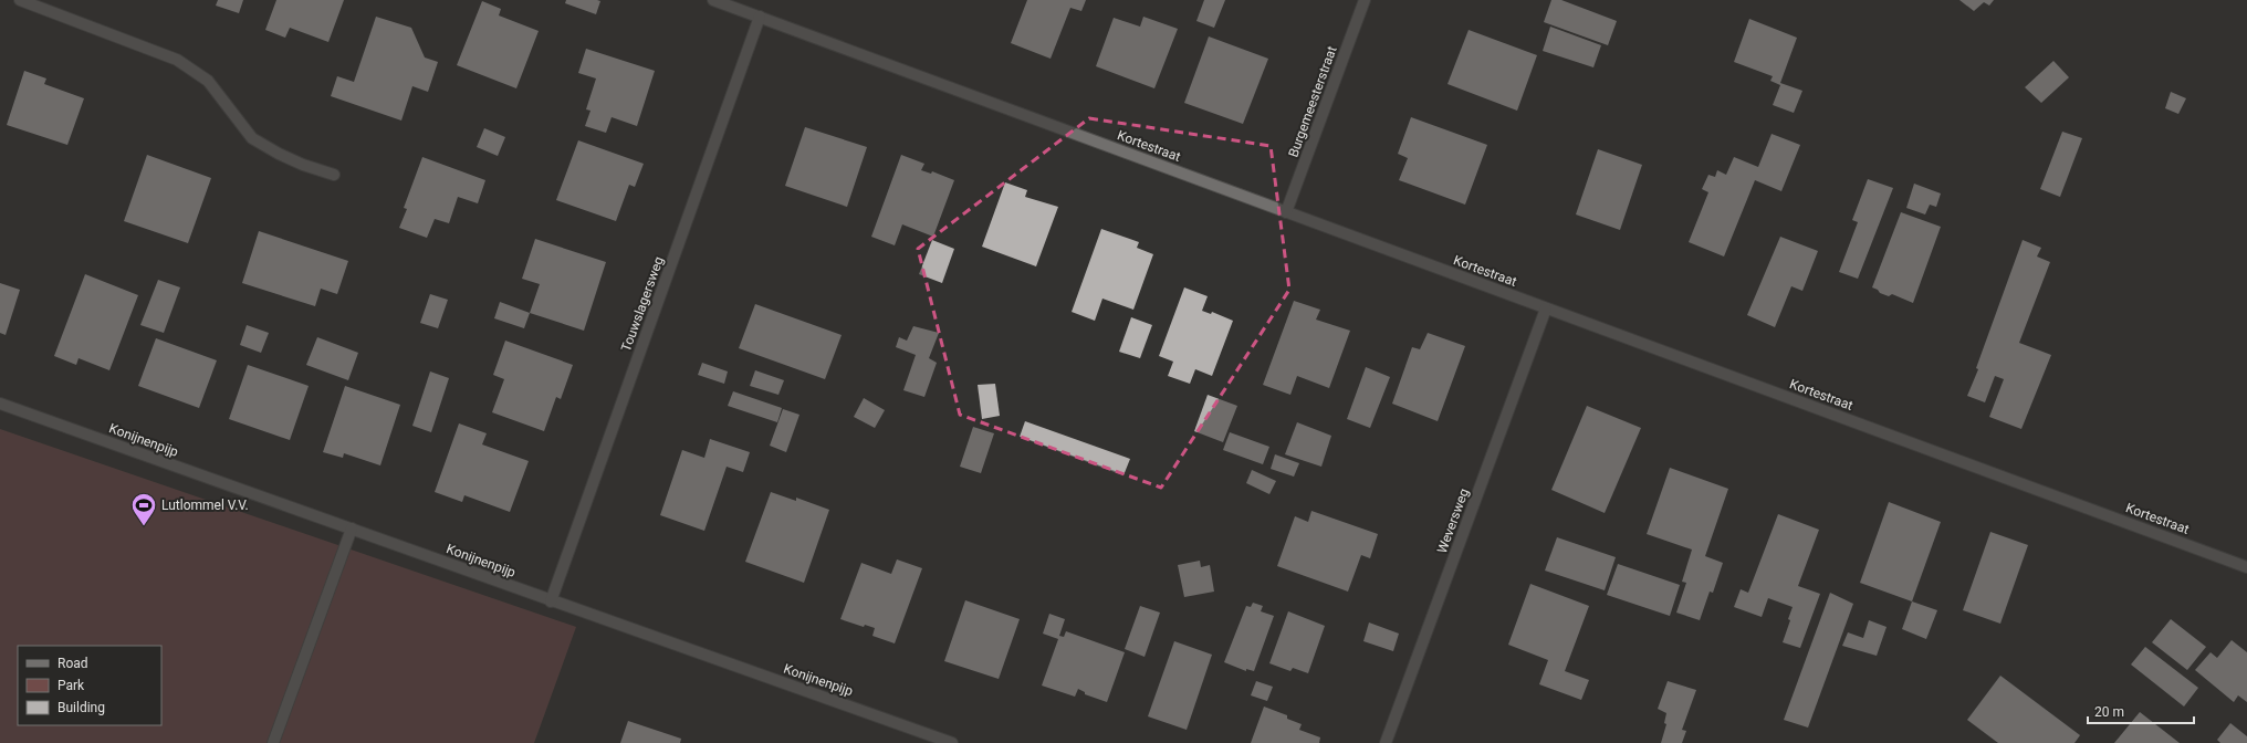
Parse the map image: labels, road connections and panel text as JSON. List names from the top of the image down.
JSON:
{
  "streets": {
    "street": [
      "Burgemeesterstraat",
      "Kortestraat",
      "Touwslagersweg",
      "Konijnenpijp",
      "Weversweg"
    ]
  },
  "crossings": [
    ["Burgemeesterstraat", "Kortestraat"],
    ["Kortestraat", "Touwslagersweg"],
    ["Kortestraat", "Weversweg"],
    ["Touwslagersweg", "Konijnenpijp"]
  ],
  "places": {
    "sports": ["Lutlommel V.V."]
  },
  "legend": ["Road", "Park", "Building"],
  "scale_bar": "20 m"
}
